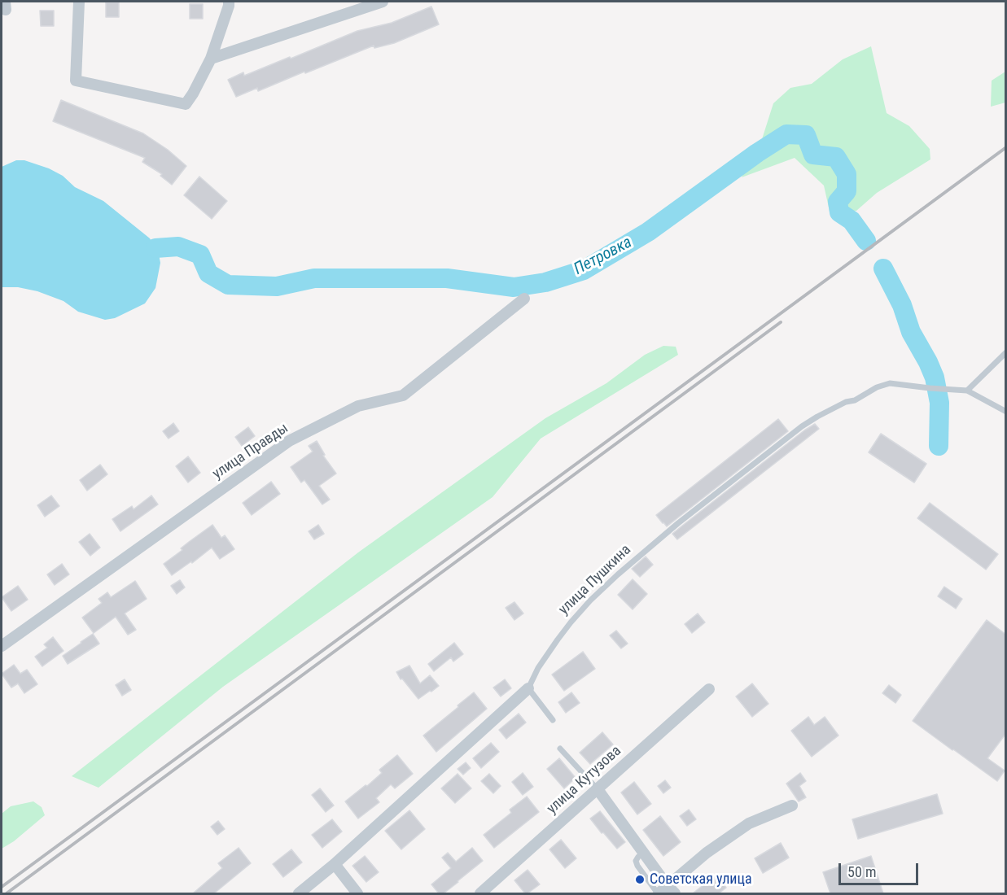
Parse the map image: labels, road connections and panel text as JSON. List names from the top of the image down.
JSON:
{
  "streets": {
    "street": ["улица Правды", "улица Пушкина", "улица Кутузова"]
  },
  "water": ["Петровка"],
  "places": ["Советская улица"],
  "scale_bar": "50 m"
}
